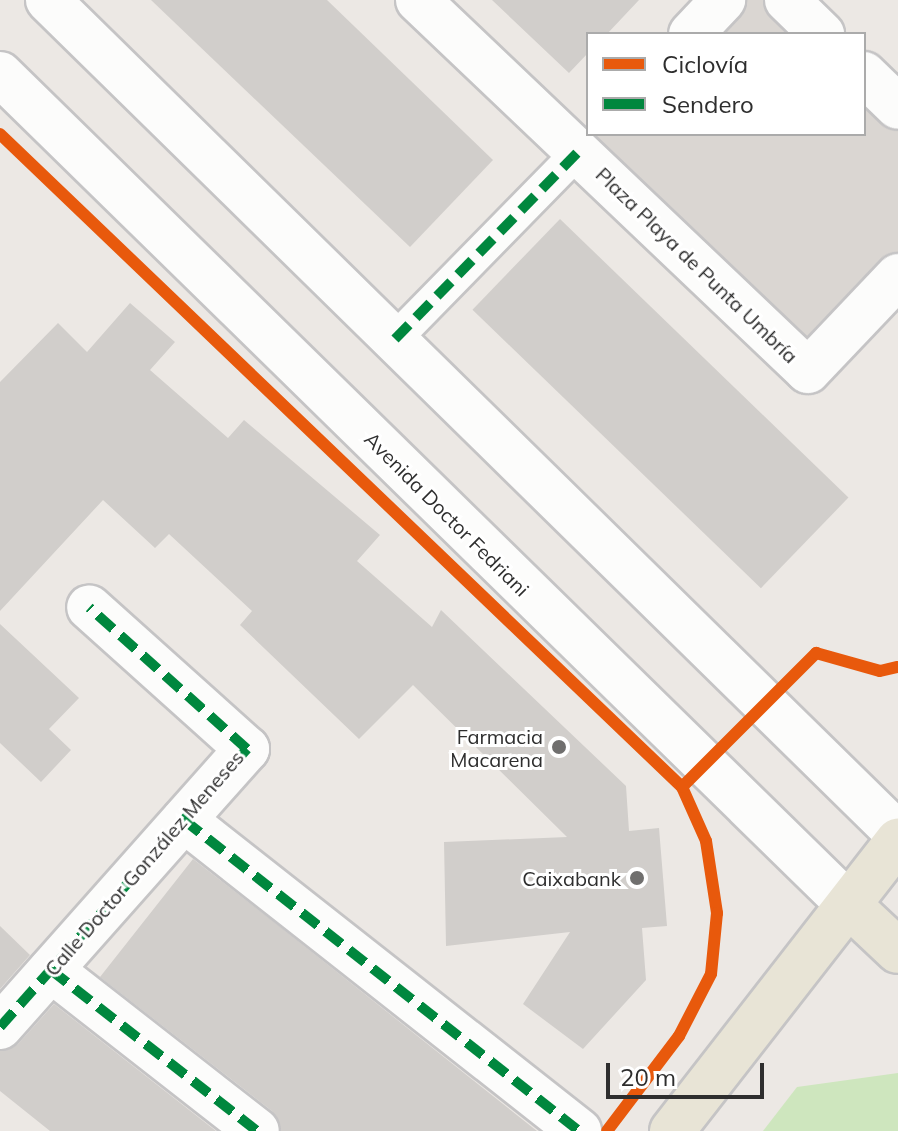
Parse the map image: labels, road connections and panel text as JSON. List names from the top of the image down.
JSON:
{
  "streets": {
    "main road": ["Plaza Playa de Punta Umbría", "Avenida Doctor Fedriani", "Calle Doctor González Meneses"]
  },
  "places": ["Farmacia Macarena", "Caixabank"],
  "legend": ["Ciclovía", "Sendero"],
  "scale_bar": "20 m"
}
